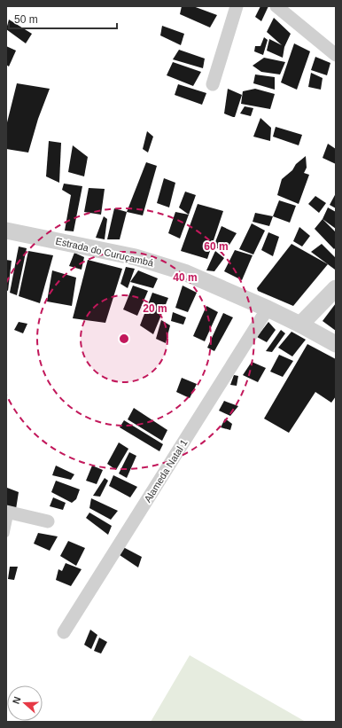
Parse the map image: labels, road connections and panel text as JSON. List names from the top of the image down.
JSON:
{
  "streets": {
    "street": ["Estrada do Curuçambá", "Alameda Natal 1"]
  },
  "crossings": [
    ["Estrada do Curuçambá", "Alameda Natal 1"]
  ],
  "scale_bar": "50 m",
  "north": "left",
  "rings": ["60 m", "40 m", "20 m"]
}
